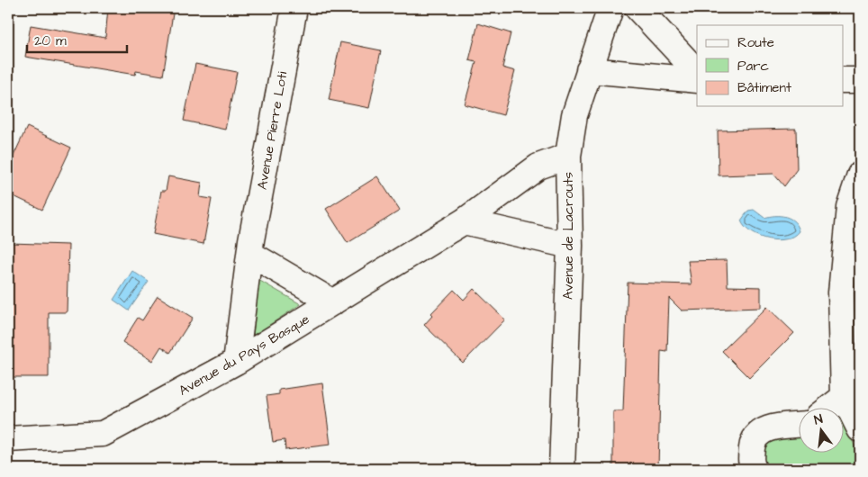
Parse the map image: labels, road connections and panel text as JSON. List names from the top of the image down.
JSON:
{
  "streets": {
    "street": ["Avenue Pierre Loti", "Avenue de Lacrouts", "Avenue du Pays Basque"]
  },
  "crossings": [
    ["Avenue Pierre Loti", "Avenue du Pays Basque"],
    ["Avenue de Lacrouts", "Avenue du Pays Basque"]
  ],
  "legend": ["Route", "Parc", "Bâtiment"],
  "scale_bar": "20 m",
  "north": "top"
}
